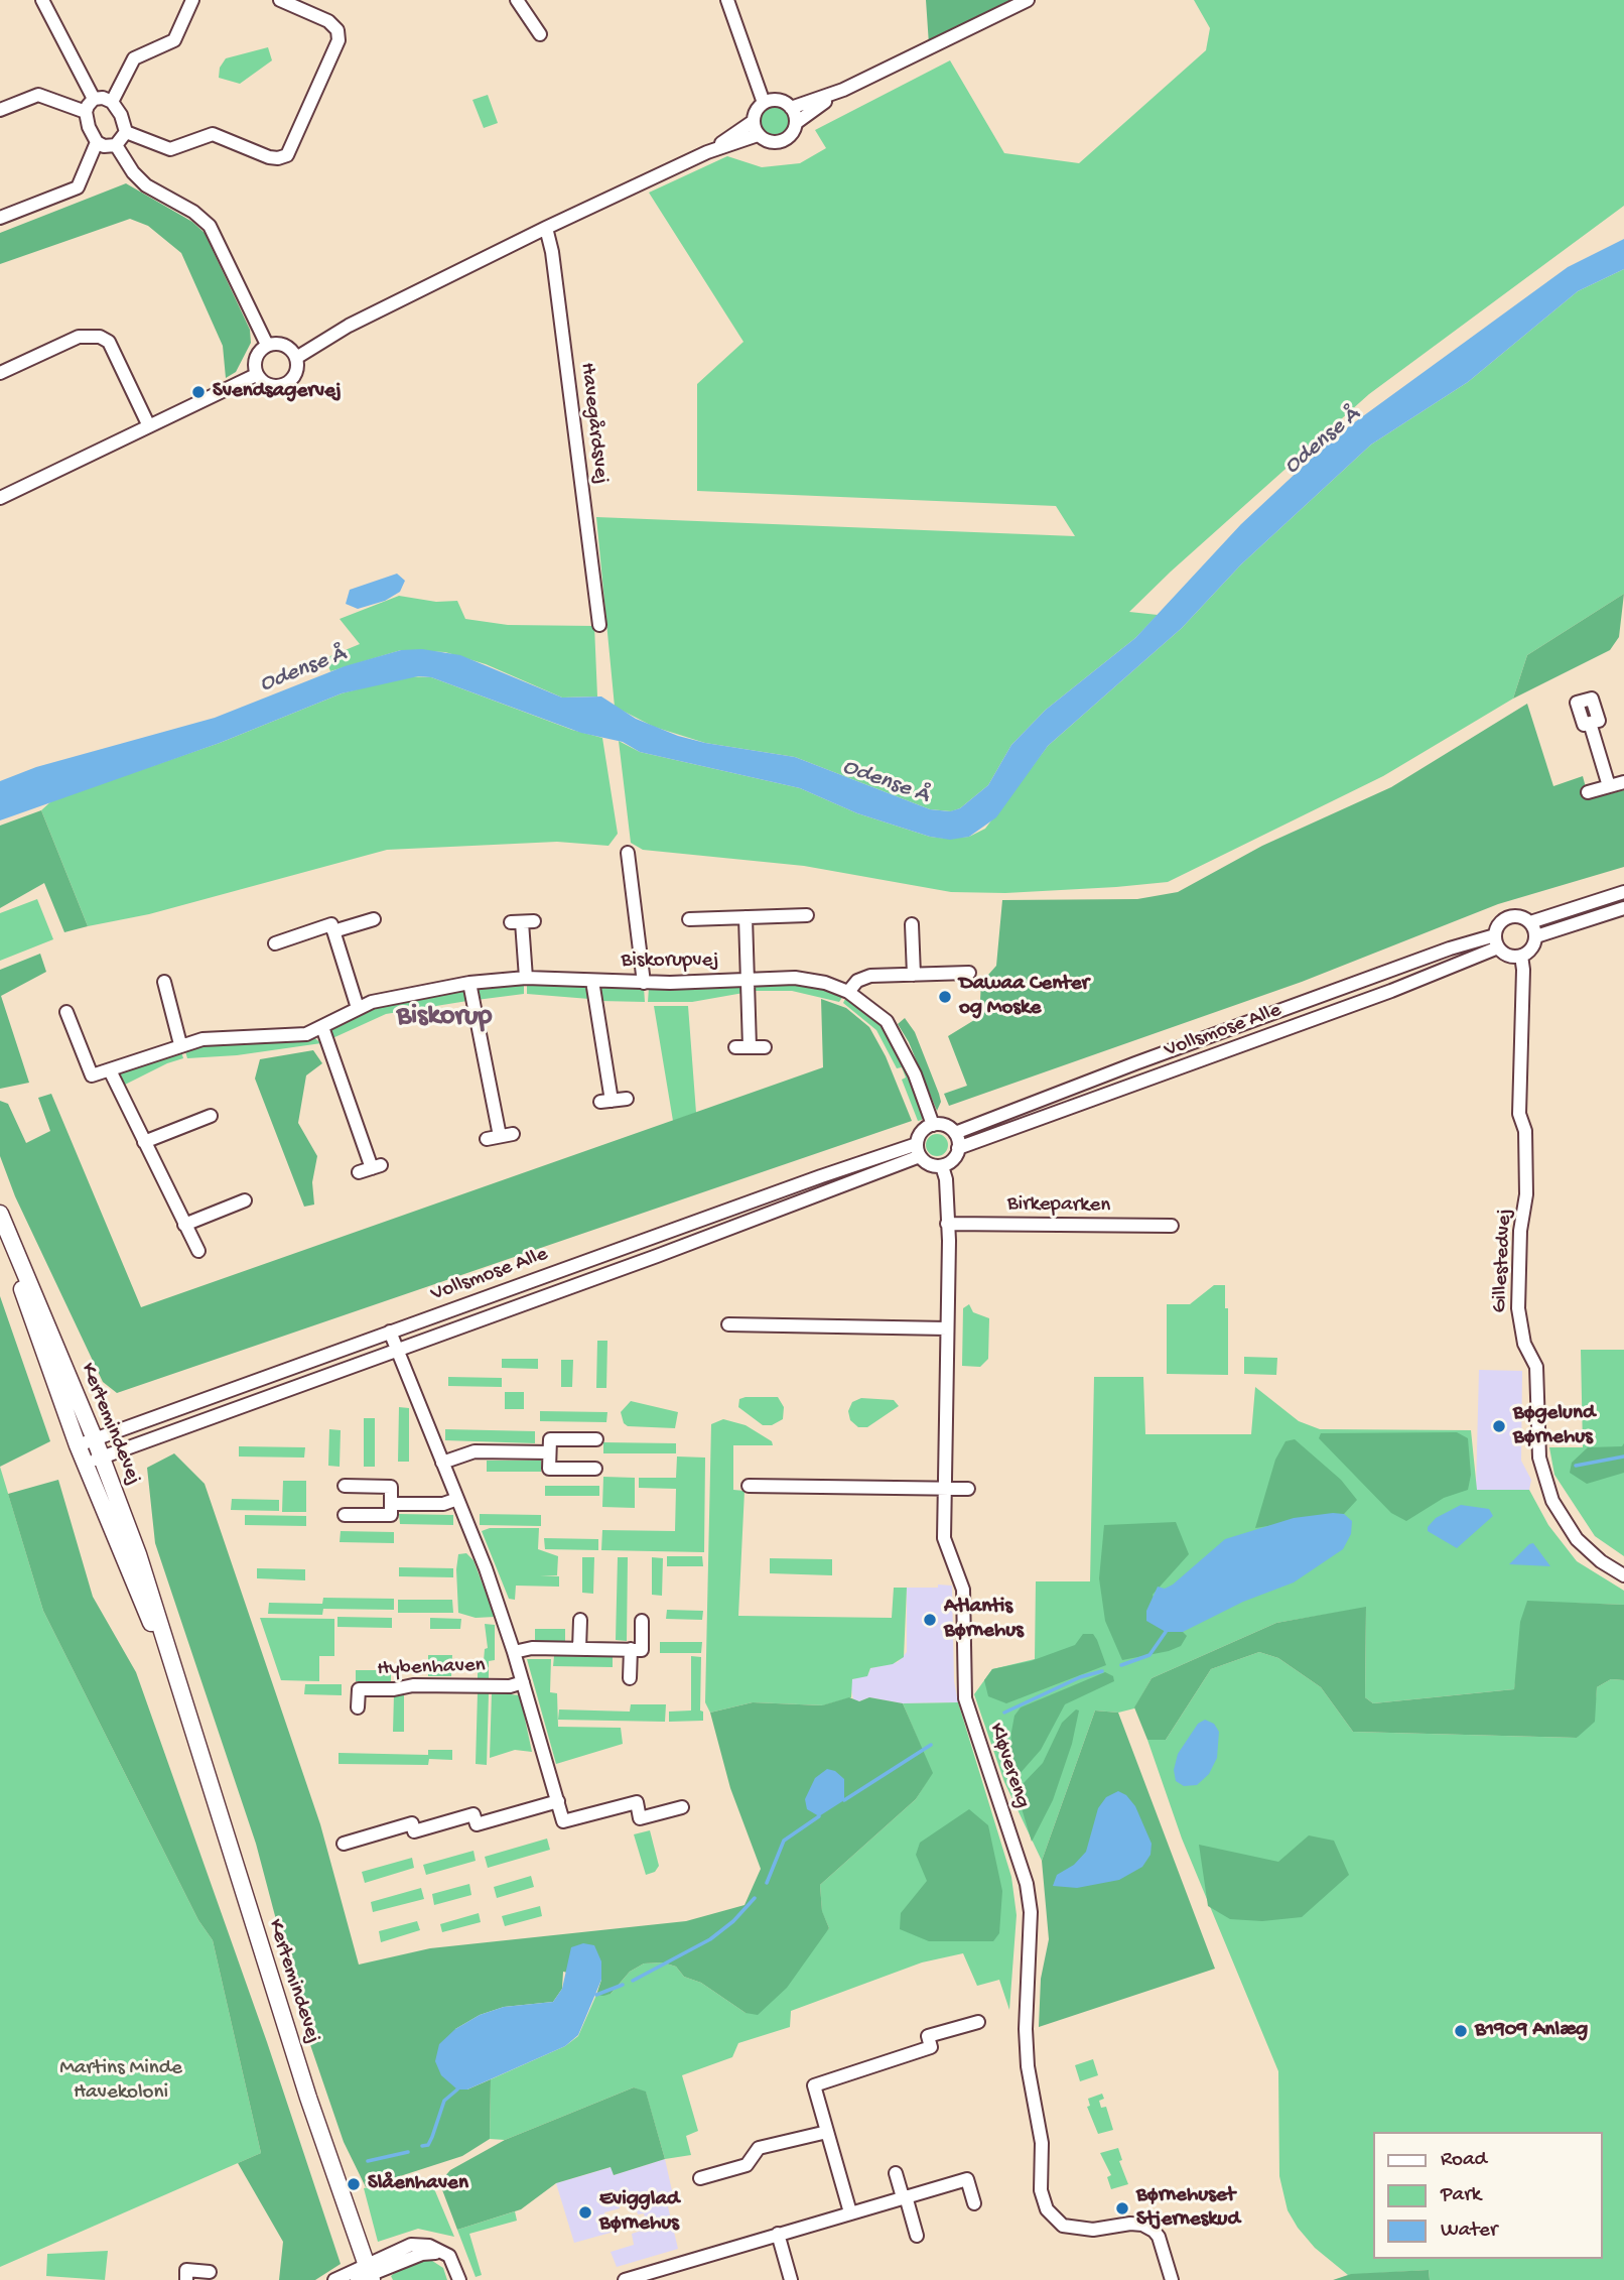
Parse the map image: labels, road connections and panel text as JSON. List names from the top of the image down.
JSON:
{
  "streets": {
    "main road": ["Kertemindevej"],
    "street": [
      "Havegårdsvej",
      "Biskorupvej",
      "Vollsmose Alle",
      "Birkeparken",
      "Gillestedvej",
      "Hybenhaven",
      "Kløvereng"
    ]
  },
  "crossings": [
    ["Biskorupvej", "Vollsmose Alle"],
    ["Biskorupvej", "Kløvereng"],
    ["Vollsmose Alle", "Gillestedvej"],
    ["Vollsmose Alle", "Kertemindevej"],
    ["Vollsmose Alle", "Hybenhaven"],
    ["Vollsmose Alle", "Kløvereng"],
    ["Birkeparken", "Kløvereng"]
  ],
  "districts": ["Biskorup"],
  "water": ["Odense Å"],
  "parks": ["Martins Minde Havekoloni"],
  "places": [
    "Svendsagervej",
    "Dawaa Center og Moske",
    "Bøgelund Børnehus",
    "Atlantis Børnehus",
    "B1909 Anlæg",
    "Slåenhaven",
    "Børnehuset Stjerneskud",
    "Evigglad Børnehus"
  ],
  "legend": ["Road", "Park", "Water"]
}
